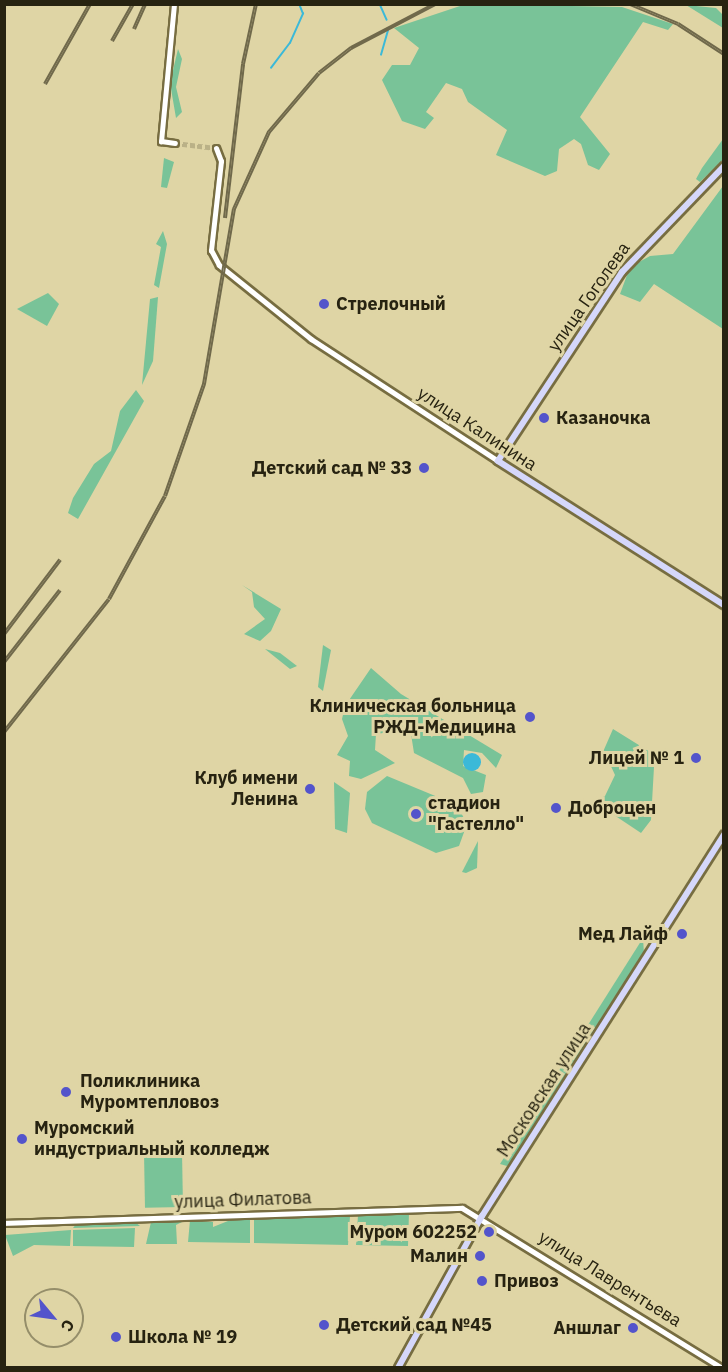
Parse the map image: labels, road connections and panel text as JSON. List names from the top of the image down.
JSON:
{
  "streets": {
    "main road": ["улица Гоголева", "улица Калинина", "Московская улица"],
    "street": ["улица Филатова", "улица Лаврентьева"]
  },
  "crossings": [
    ["улица Гоголева", "улица Калинина"],
    ["Московская улица", "улица Филатова"],
    ["Московская улица", "улица Лаврентьева"],
    ["улица Филатова", "улица Лаврентьева"]
  ],
  "places": [
    "Стрелочный",
    "Казаночка",
    "Детский сад № 33",
    "Клиническая больница РЖД-Медицина",
    "Лицей № 1",
    "Клуб имени Ленина",
    "Доброцен",
    "стадион \"Гастелло\"",
    "Мед Лайф",
    "Поликлиника Муромтепловоз",
    "Муромский индустриальный колледж",
    "Муром 602252",
    "Малин",
    "Привоз",
    "Детский сад №45",
    "Аншлаг",
    "Школа № 19"
  ],
  "north": "bottom right"
}
